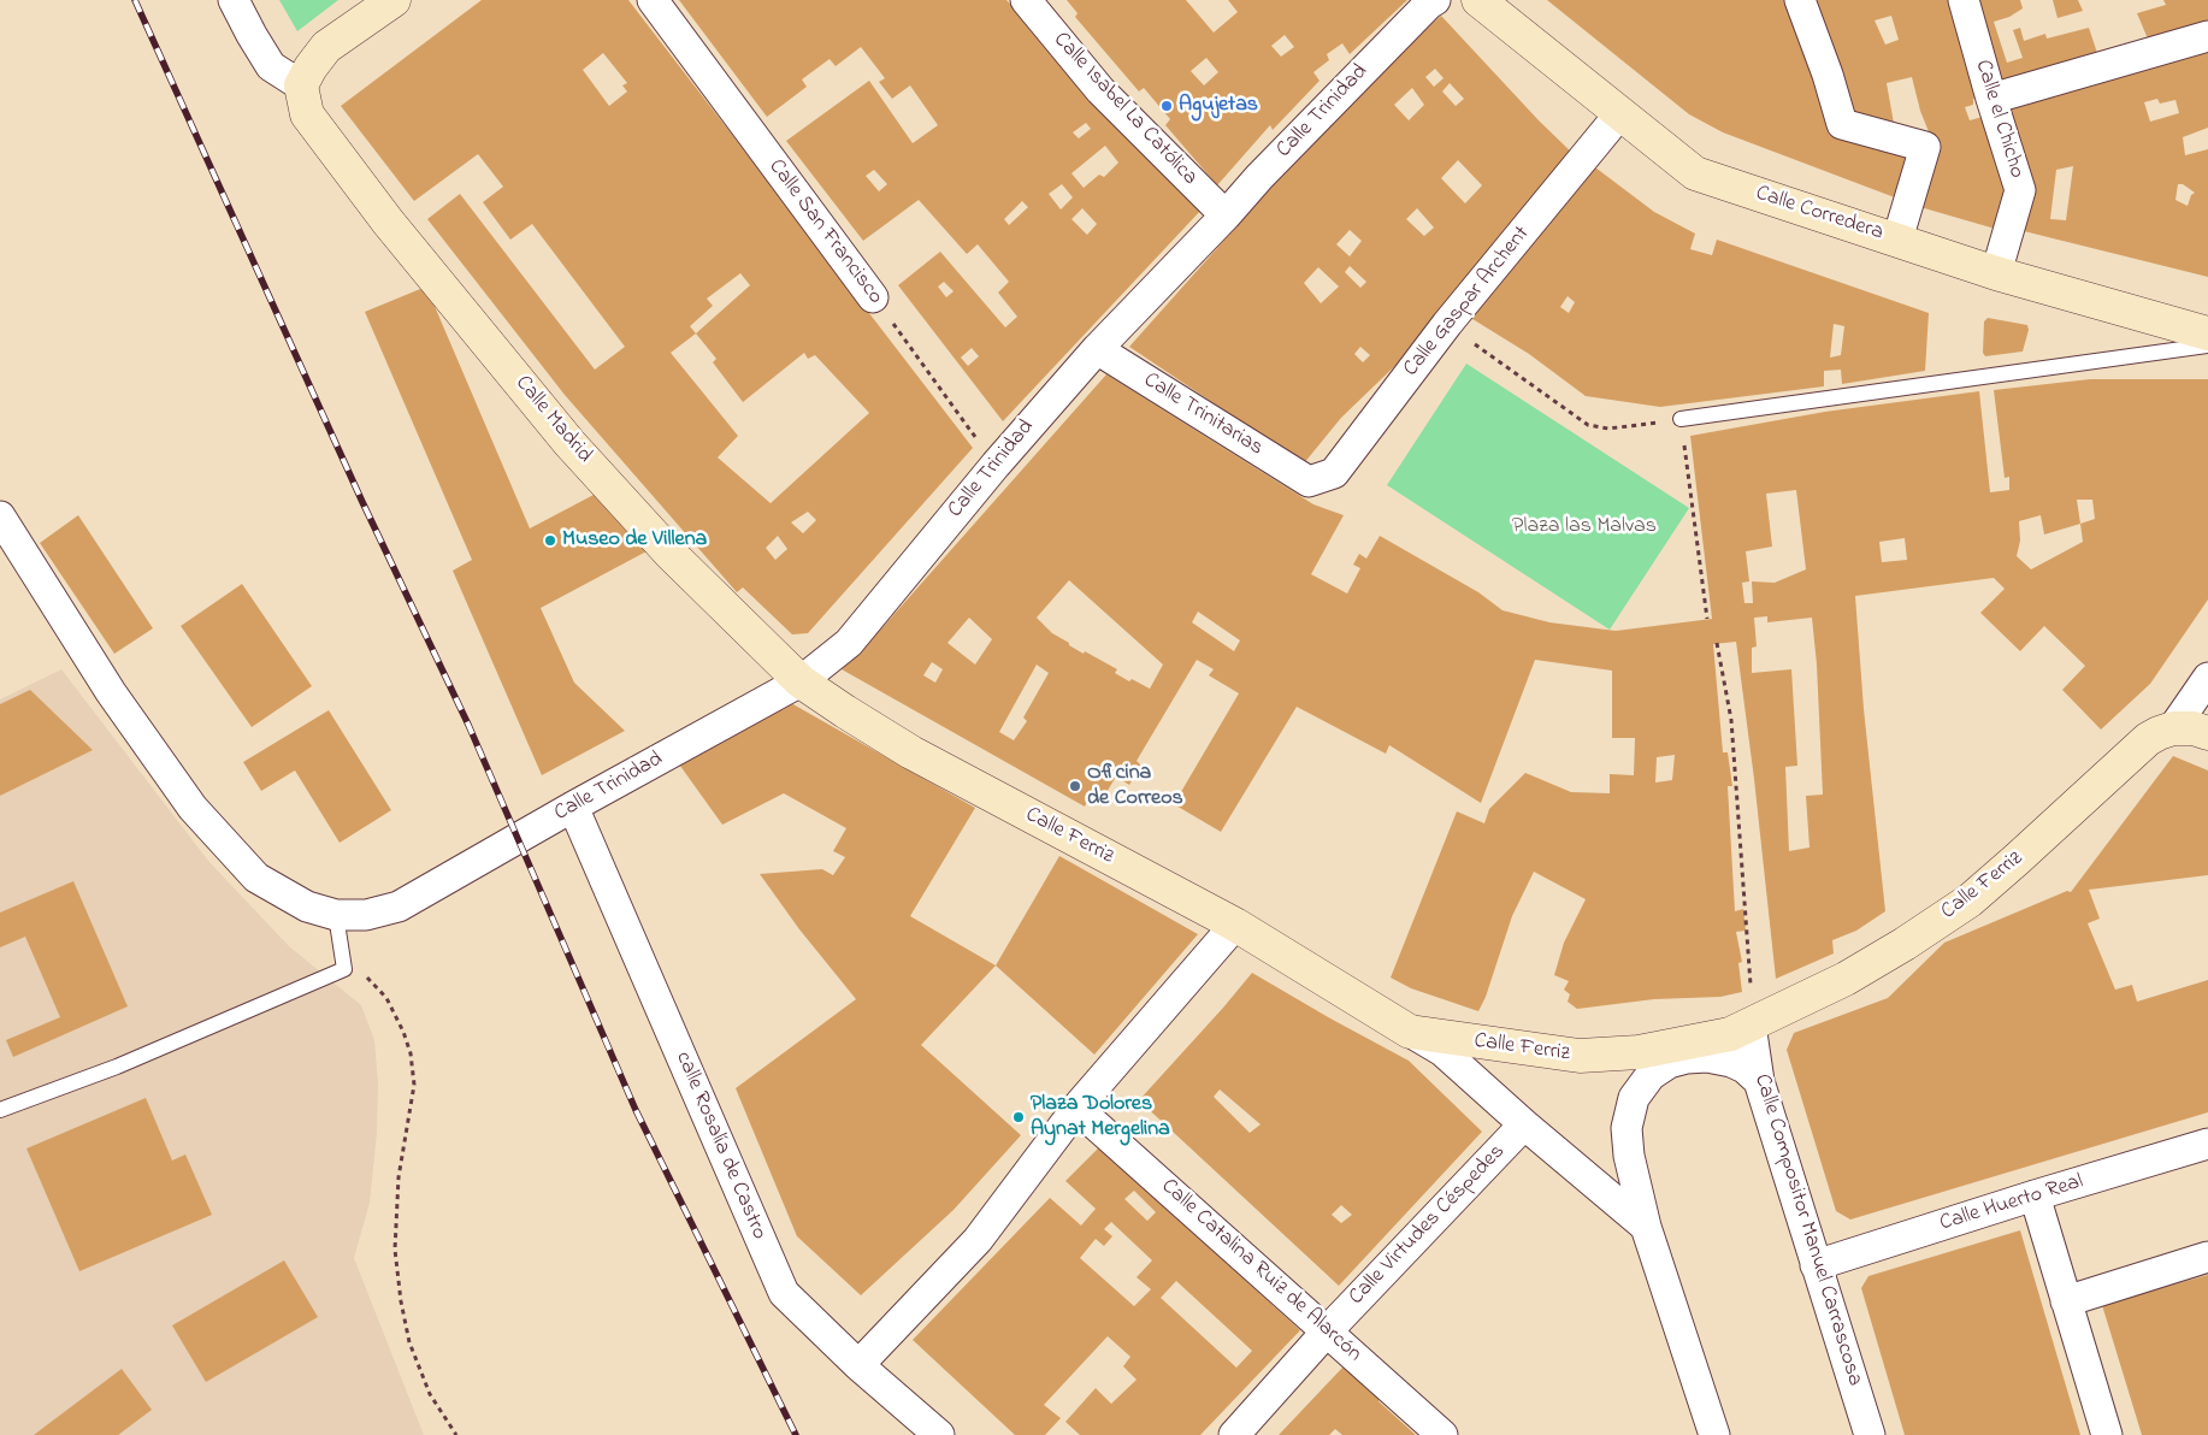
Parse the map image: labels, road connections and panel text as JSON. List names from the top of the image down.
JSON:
{
  "streets": {
    "street": [
      "Calle Isabel La Católica",
      "Calle Trinidad",
      "Calle el Chicho",
      "Calle Corredera",
      "Calle San Francisco",
      "Calle Gaspar Archent",
      "Calle Trinitarias",
      "Calle Madrid",
      "Calle Ferriz",
      "calle Rosalía de Castro",
      "Calle Huerto Real",
      "Calle Virtudes Céspedes",
      "Calle Compositor Manuel Carrascosa",
      "Calle Catalina Ruiz de Alarcón"
    ]
  },
  "crossings": [
    ["Calle Isabel La Católica", "Calle Trinidad"],
    ["Calle Trinidad", "Calle San Francisco"],
    ["Calle Trinidad", "Calle Trinitarias"],
    ["Calle Trinidad", "Calle Madrid"],
    ["Calle Trinidad", "Calle Ferriz"],
    ["Calle Trinidad", "calle Rosalía de Castro"],
    ["Calle el Chicho", "Calle Corredera"],
    ["Calle Corredera", "Calle Gaspar Archent"],
    ["Calle Gaspar Archent", "Calle Trinitarias"],
    ["Calle Madrid", "Calle Ferriz"],
    ["Calle Ferriz", "Calle Compositor Manuel Carrascosa"],
    ["Calle Huerto Real", "Calle Compositor Manuel Carrascosa"],
    ["Calle Virtudes Céspedes", "Calle Catalina Ruiz de Alarcón"]
  ],
  "parks": ["Plaza las Malvas"],
  "places": [
    "Agujetas",
    "Museo de Villena",
    "Oficina de Correos",
    "Plaza Dolores Aynat Mergelina"
  ]
}
